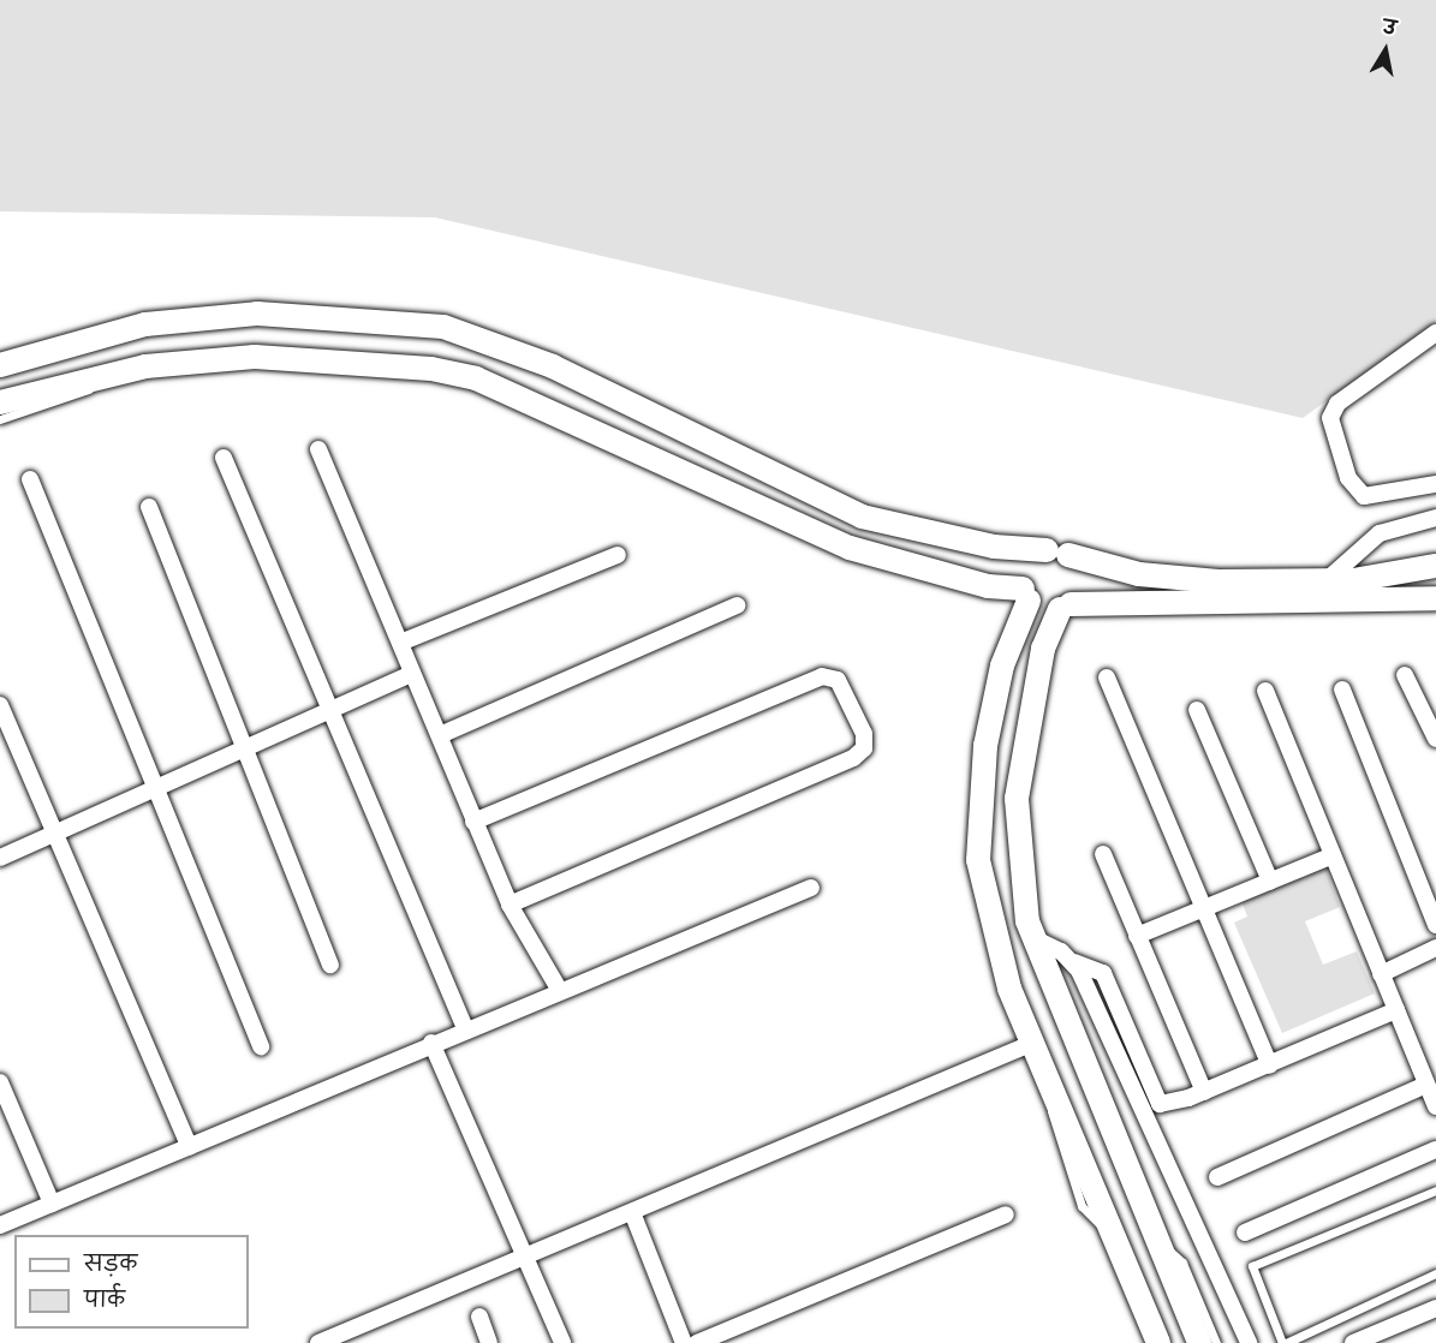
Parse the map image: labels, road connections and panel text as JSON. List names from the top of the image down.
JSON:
{
  "legend": ["सड़क", "पार्क"],
  "north": "top"
}
